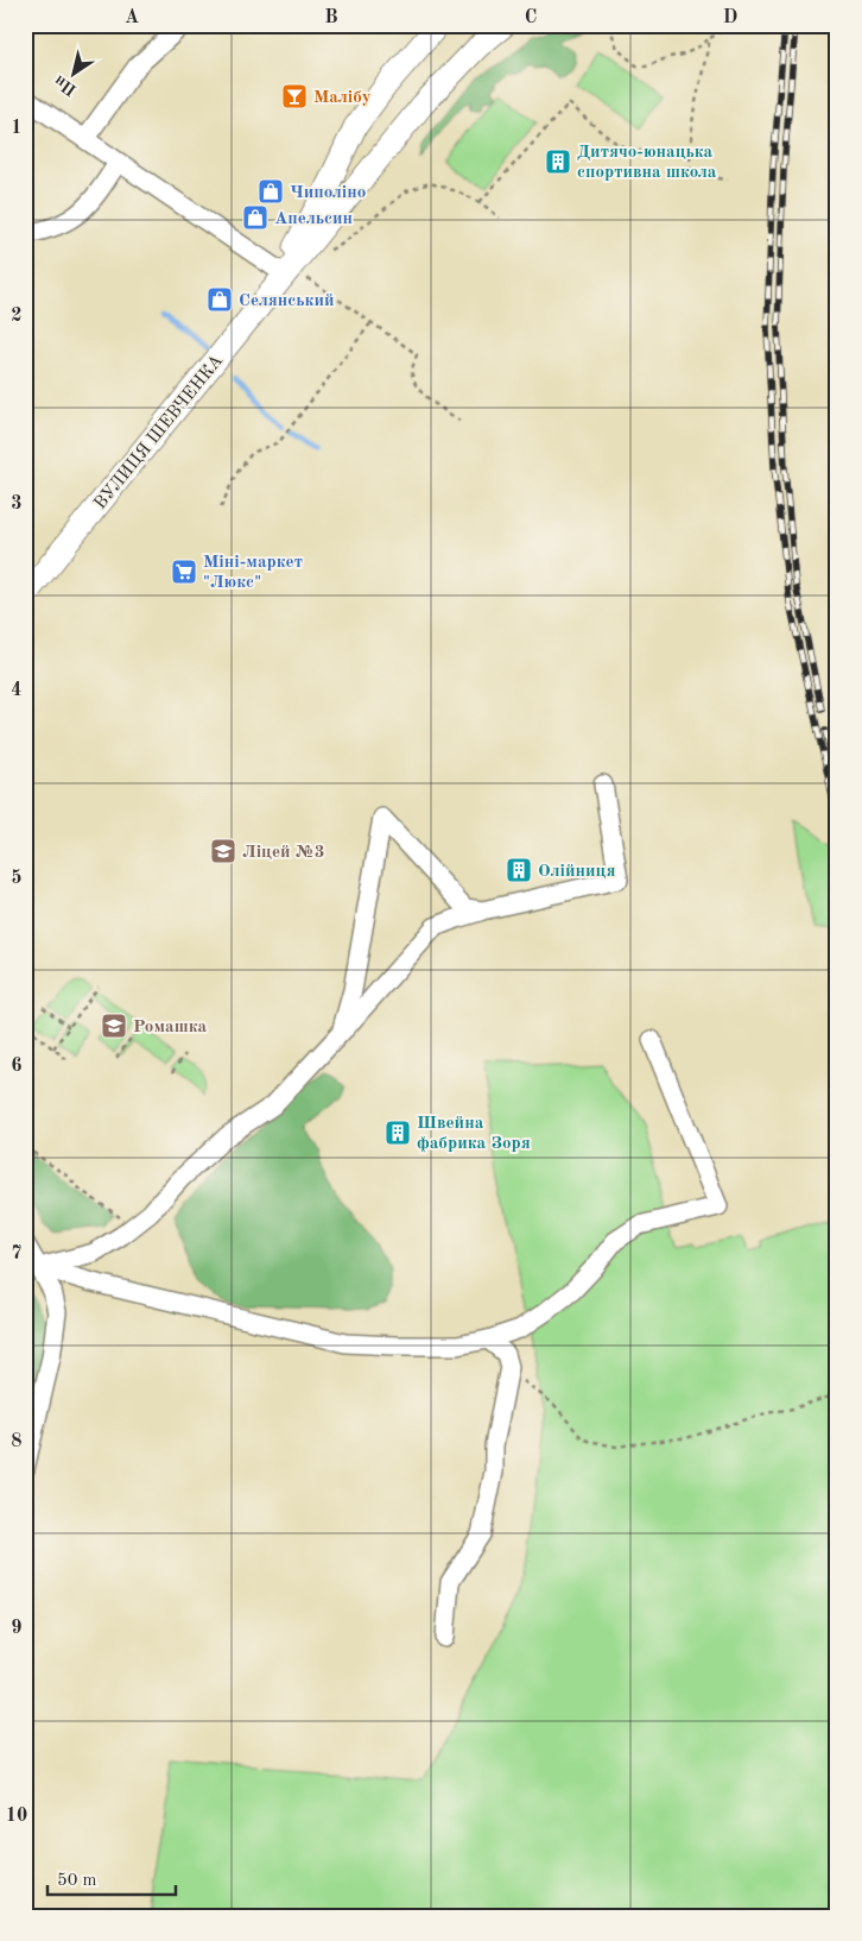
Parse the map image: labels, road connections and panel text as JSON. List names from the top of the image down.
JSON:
{
  "streets": {
    "main road": ["ВУЛИЦЯ ШЕВЧЕНКА"]
  },
  "places": {
    "bar": ["Малібу"],
    "building": ["Дитячо-юнацька спортивна школа", "Олійниця", "Швейна фабрика Зоря"],
    "shop": ["Чиполіно", "Апельсин", "Селянський"],
    "supermarket": ["Міні-маркет \"Люкс\""],
    "school or university": ["Ліцей №3", "Ромашка"]
  },
  "scale_bar": "50 m",
  "north": "bottom left",
  "grid": {
    "columns": [
      "A",
      "B",
      "C",
      "D"
    ],
    "rows": [
      "1",
      "2",
      "3",
      "4",
      "5",
      "6",
      "7",
      "8",
      "9",
      "10"
    ]
  }
}
